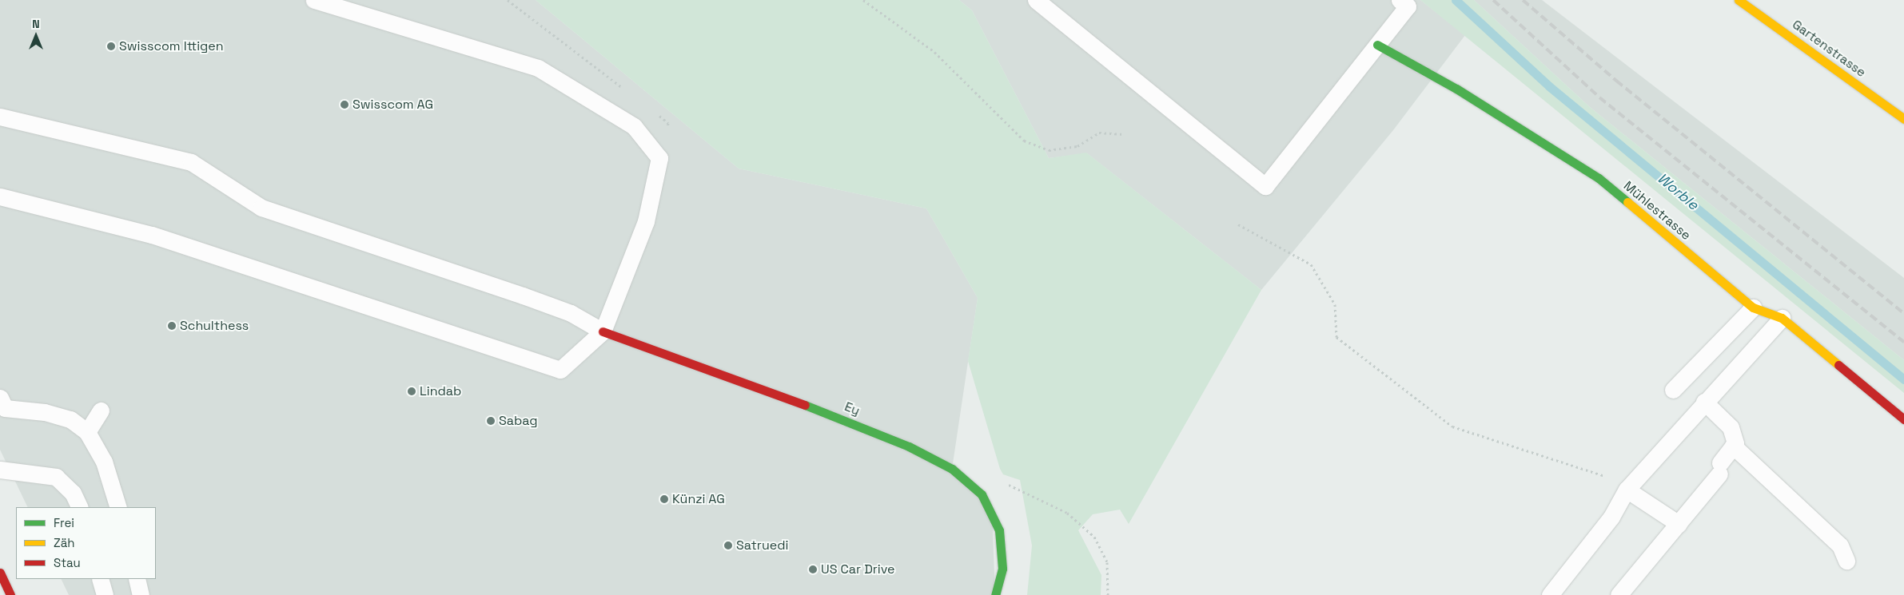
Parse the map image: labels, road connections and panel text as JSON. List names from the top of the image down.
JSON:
{
  "streets": {
    "main road": ["Gartenstrasse", "Mühlestrasse", "Ey"]
  },
  "water": ["Worble"],
  "places": [
    "Swisscom Ittigen",
    "Swisscom AG",
    "Schulthess",
    "Lindab",
    "Sabag",
    "Künzi AG",
    "Satruedi",
    "US Car Drive"
  ],
  "legend": ["Frei", "Zäh", "Stau"],
  "north": "top"
}
